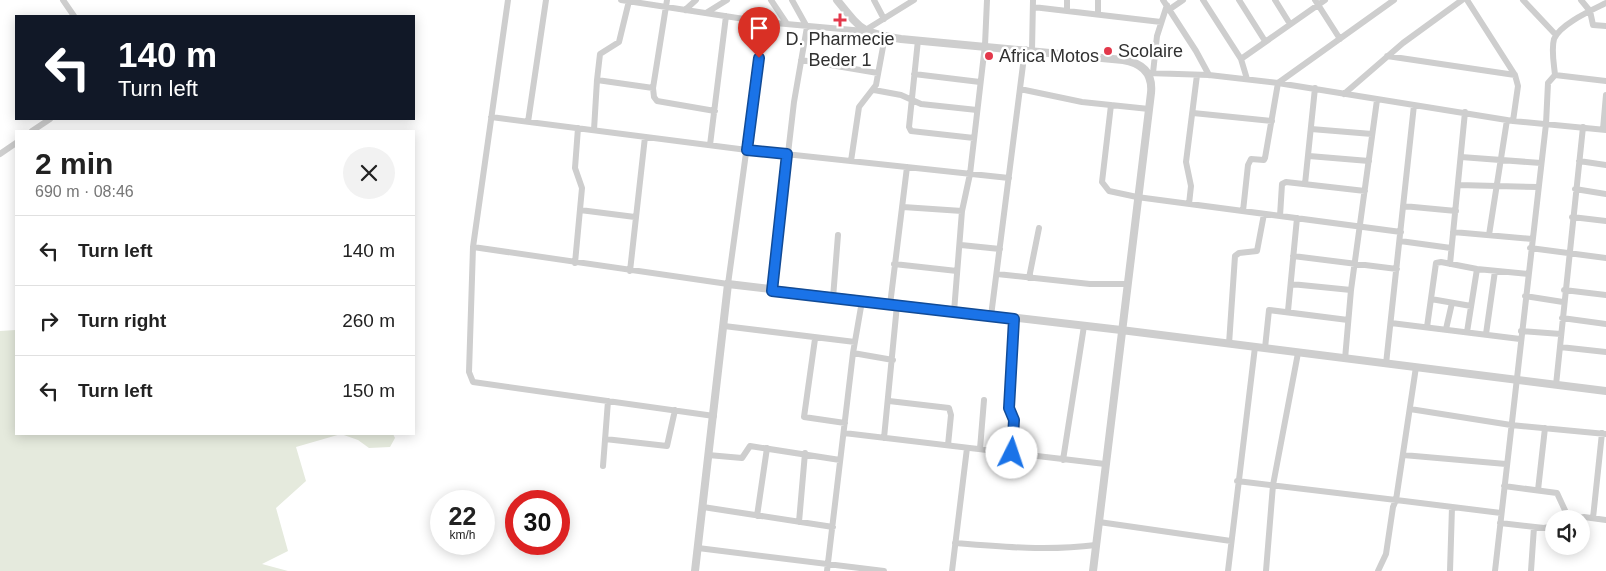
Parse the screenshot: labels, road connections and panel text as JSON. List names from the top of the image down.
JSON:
{
  "places": {
    "health": ["D. Pharmecie Beder 1"],
    "other": ["Scolaire", "Africa Motos"]
  },
  "page": {
    "turn": ["140 m", "Turn left"],
    "heading": ["2 min", "690 m · 08:46"],
    "list": [
      {
        "name": "Turn left",
        "value": "140 m"
      },
      {
        "name": "Turn right",
        "value": "260 m"
      },
      {
        "name": "Turn left",
        "value": "150 m"
      }
    ],
    "speed": "22 km/h",
    "limit": "30"
  }
}
